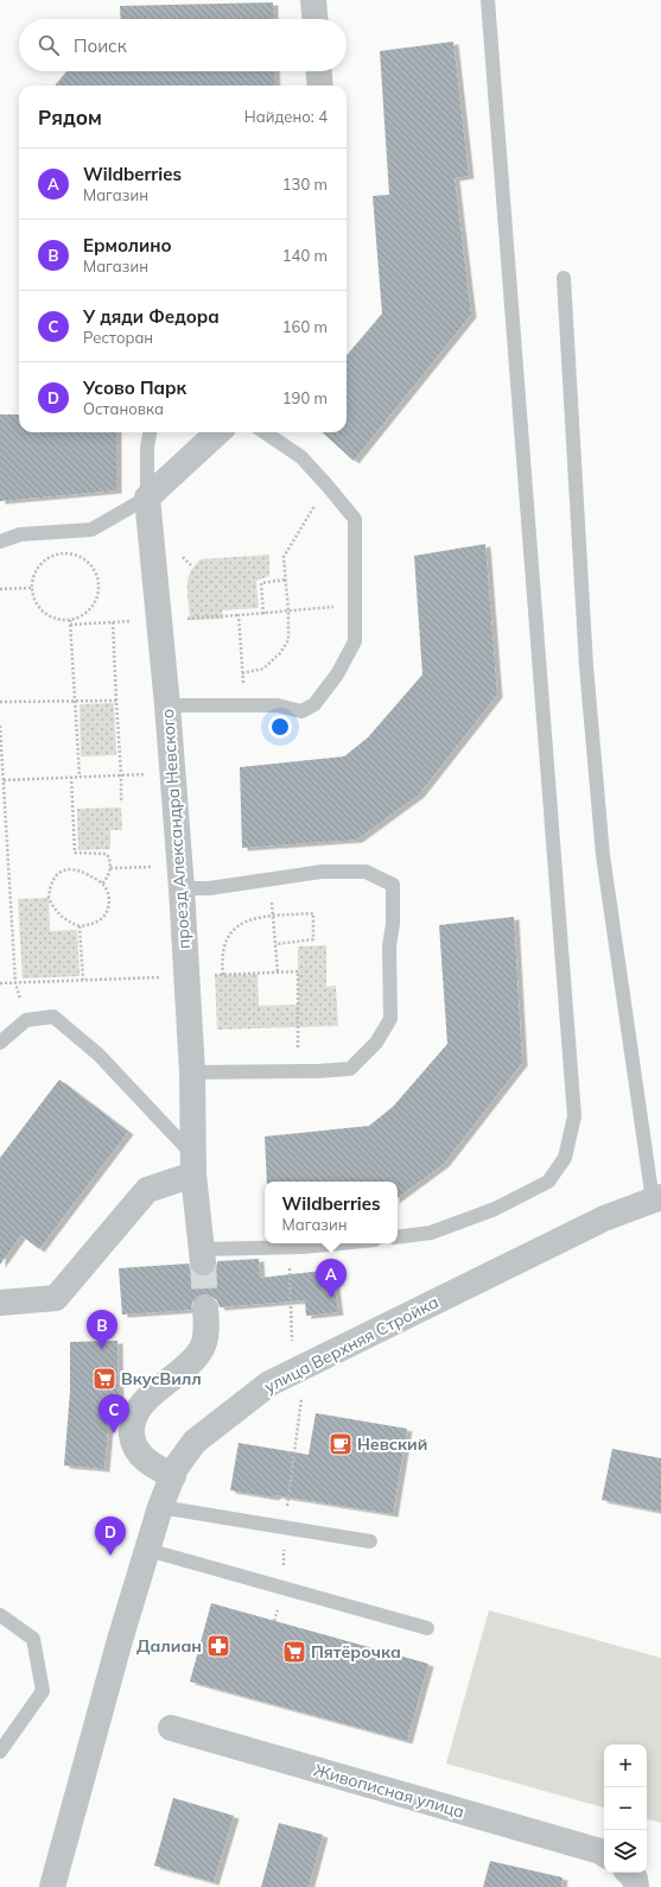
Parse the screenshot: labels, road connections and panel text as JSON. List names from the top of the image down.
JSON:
{
  "streets": {
    "street": ["проезд Александра Невского", "улица Верхняя Стройка", "Живописная улица"]
  },
  "places": {
    "supermarket": ["ВкусВилл", "Пятёрочка"],
    "cafe": ["Невский"],
    "pharmacy": ["Далиан"]
  },
  "page": {
    "search": "Поиск",
    "heading": ["Рядом", "Найдено: 4"],
    "list": [
      {
        "mark": "A",
        "name": "Wildberries",
        "note": "Магазин",
        "value": "130 m"
      },
      {
        "mark": "B",
        "name": "Ермолино",
        "note": "Магазин",
        "value": "140 m"
      },
      {
        "mark": "C",
        "name": "У дяди Федора",
        "note": "Ресторан",
        "value": "160 m"
      },
      {
        "mark": "D",
        "name": "Усово Парк",
        "note": "Остановка",
        "value": "190 m"
      }
    ],
    "popup": ["Wildberries", "Магазин"],
    "pins": [
      "A",
      "B",
      "C",
      "D"
    ],
    "map_buttons": ["+", "−"]
  }
}
